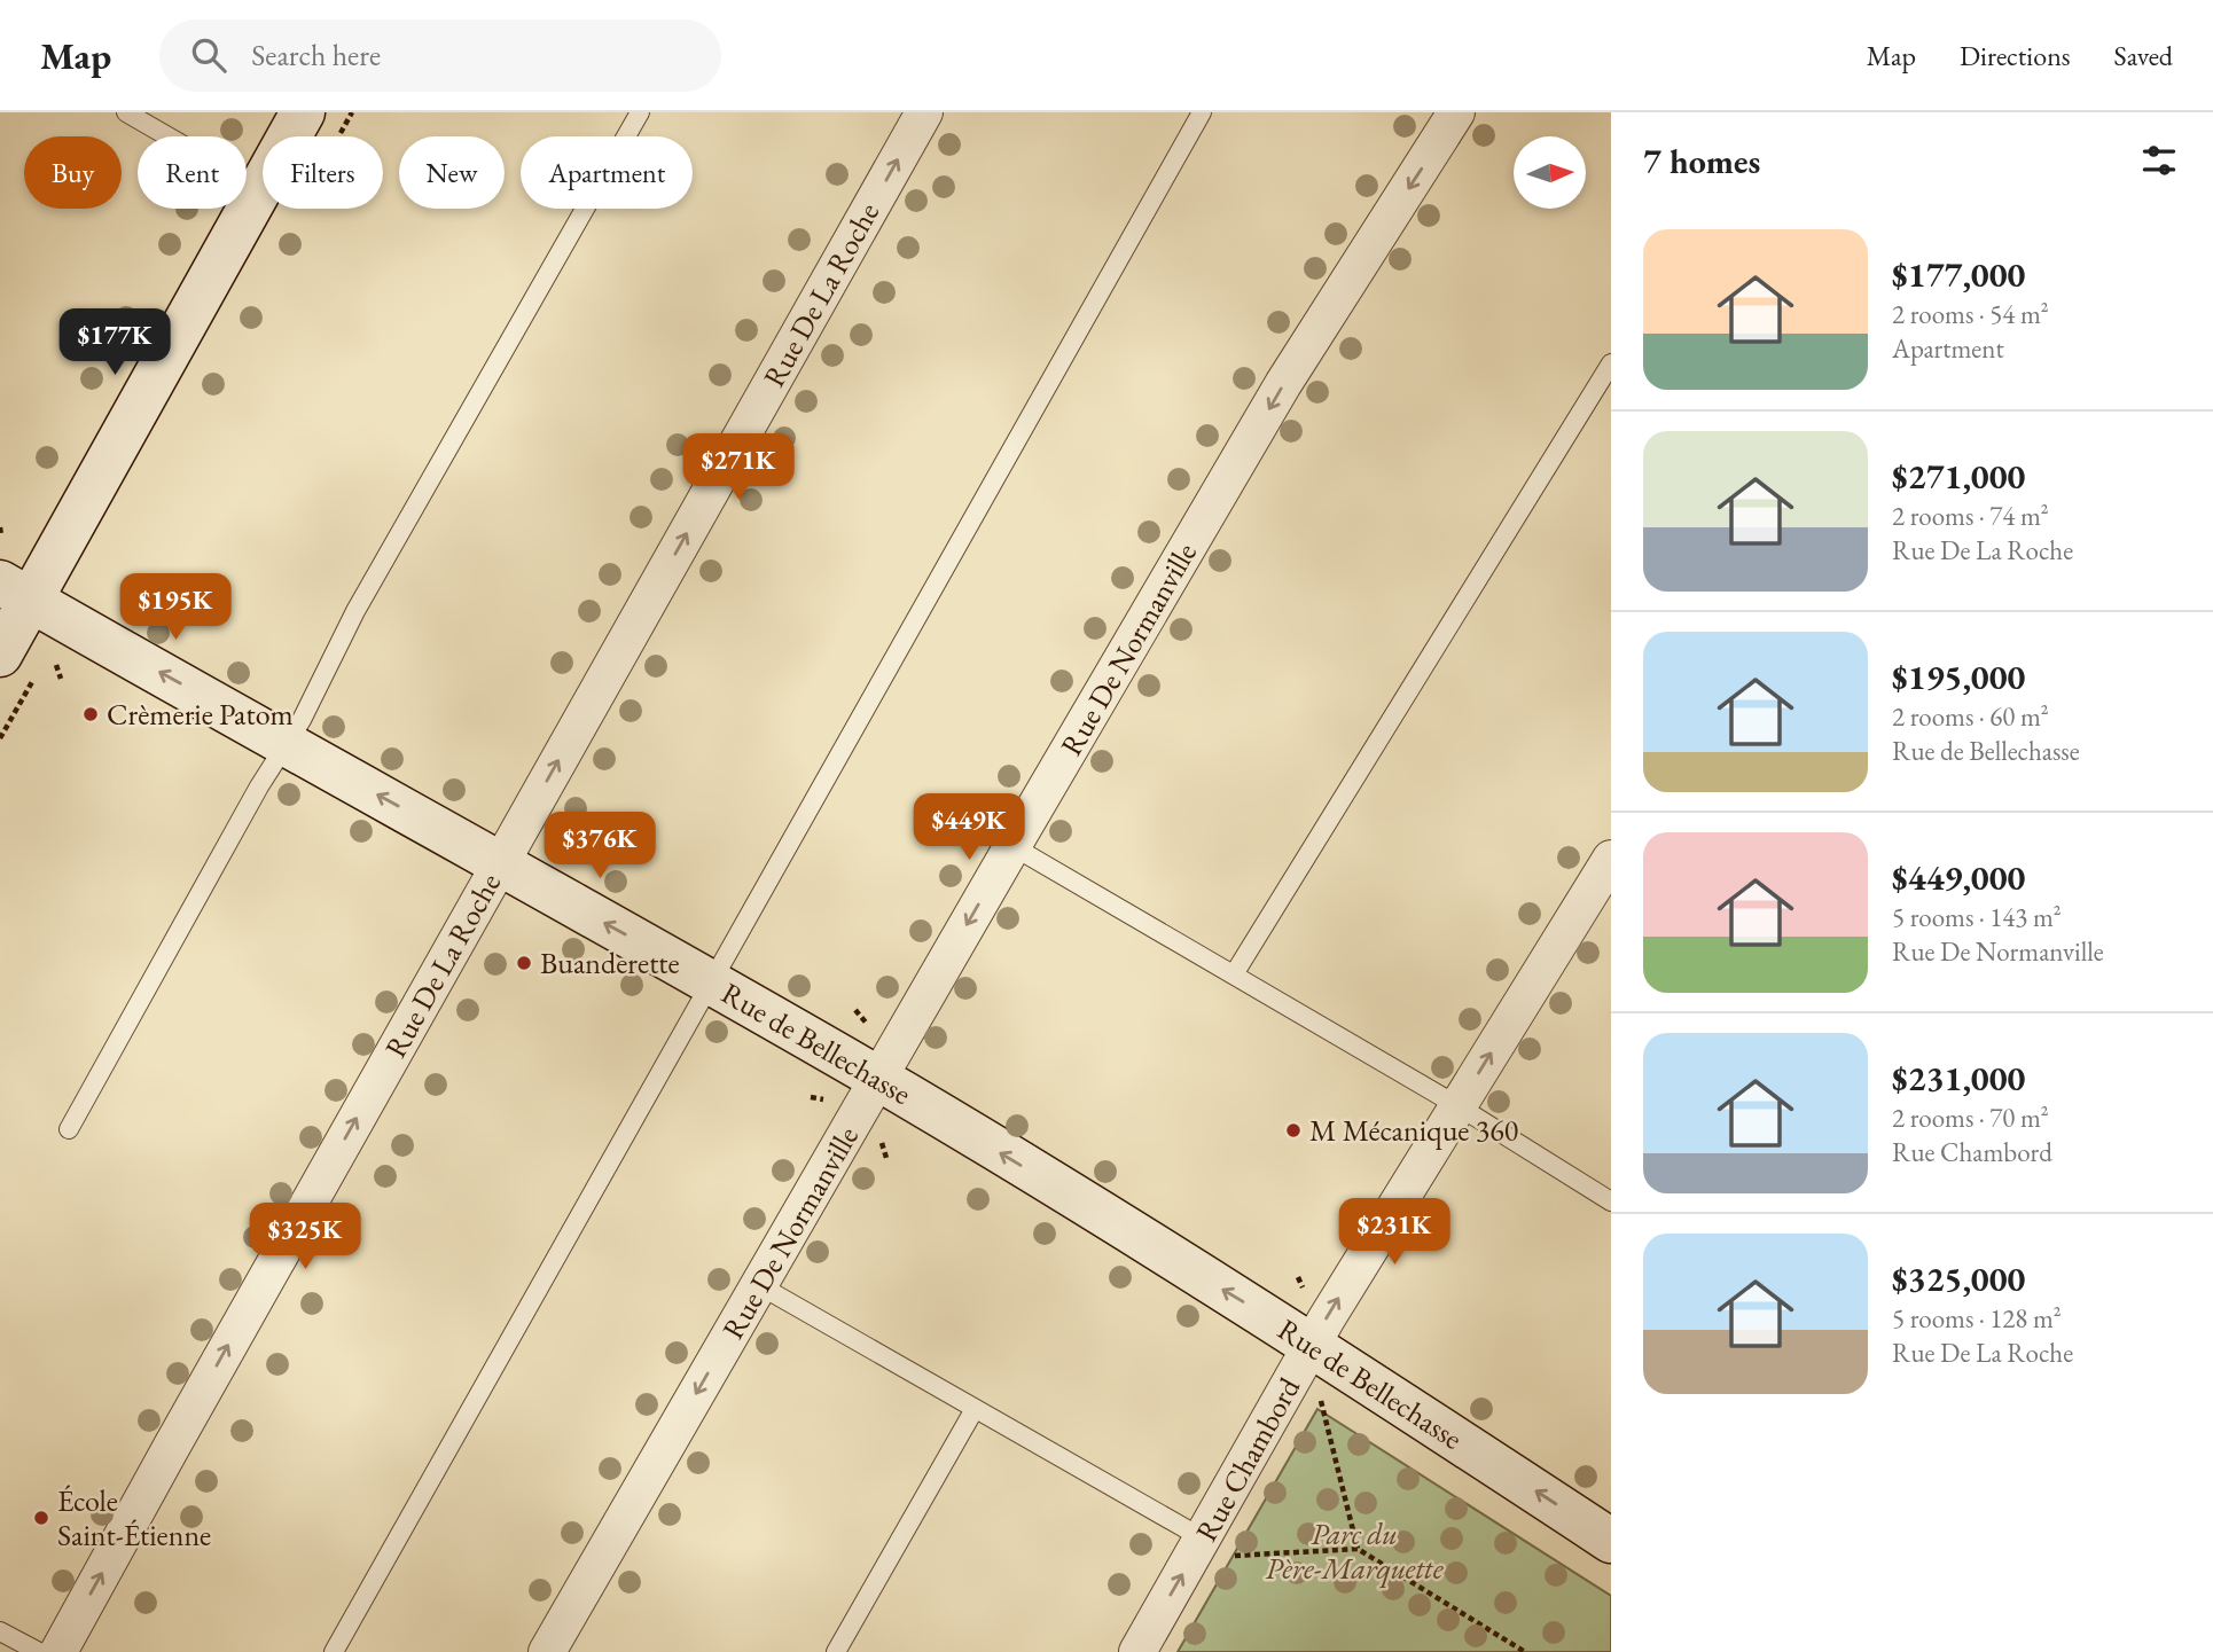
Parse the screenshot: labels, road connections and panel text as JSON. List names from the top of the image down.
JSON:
{
  "streets": {
    "street": [
      "Rue De La Roche",
      "Rue De Normanville",
      "Rue de Bellechasse",
      "Rue Chambord"
    ]
  },
  "crossings": [
    ["Rue De La Roche", "Rue de Bellechasse"],
    ["Rue De Normanville", "Rue de Bellechasse"],
    ["Rue de Bellechasse", "Rue Chambord"]
  ],
  "one_way": [
    "Rue De La Roche",
    "Rue De Normanville",
    "Rue de Bellechasse",
    "Rue Chambord"
  ],
  "parks": ["Parc du Père-Marquette"],
  "places": [
    "Crèmerie Patom",
    "Buanderette",
    "M Mécanique 360",
    "École Saint-Étienne"
  ],
  "north": "right",
  "page": {
    "header": "Map",
    "search": "Search here",
    "nav": ["Map", "Directions", "Saved"],
    "heading": "7 homes",
    "chip": [
      "Buy",
      "Rent",
      "Filters",
      "New",
      "Apartment"
    ],
    "list": [
      {
        "name": "$177,000",
        "note": "2 rooms · 54 m² · Apartment"
      },
      {
        "name": "$271,000",
        "note": "2 rooms · 74 m² · Rue De La Roche"
      },
      {
        "name": "$195,000",
        "note": "2 rooms · 60 m² · Rue de Bellechasse"
      },
      {
        "name": "$449,000",
        "note": "5 rooms · 143 m² · Rue De Normanville"
      },
      {
        "name": "$231,000",
        "note": "2 rooms · 70 m² · Rue Chambord"
      },
      {
        "name": "$325,000",
        "note": "5 rooms · 128 m² · Rue De La Roche"
      }
    ],
    "price": [
      "$177K",
      "$271K",
      "$195K",
      "$449K",
      "$376K",
      "$231K",
      "$325K"
    ]
  }
}
